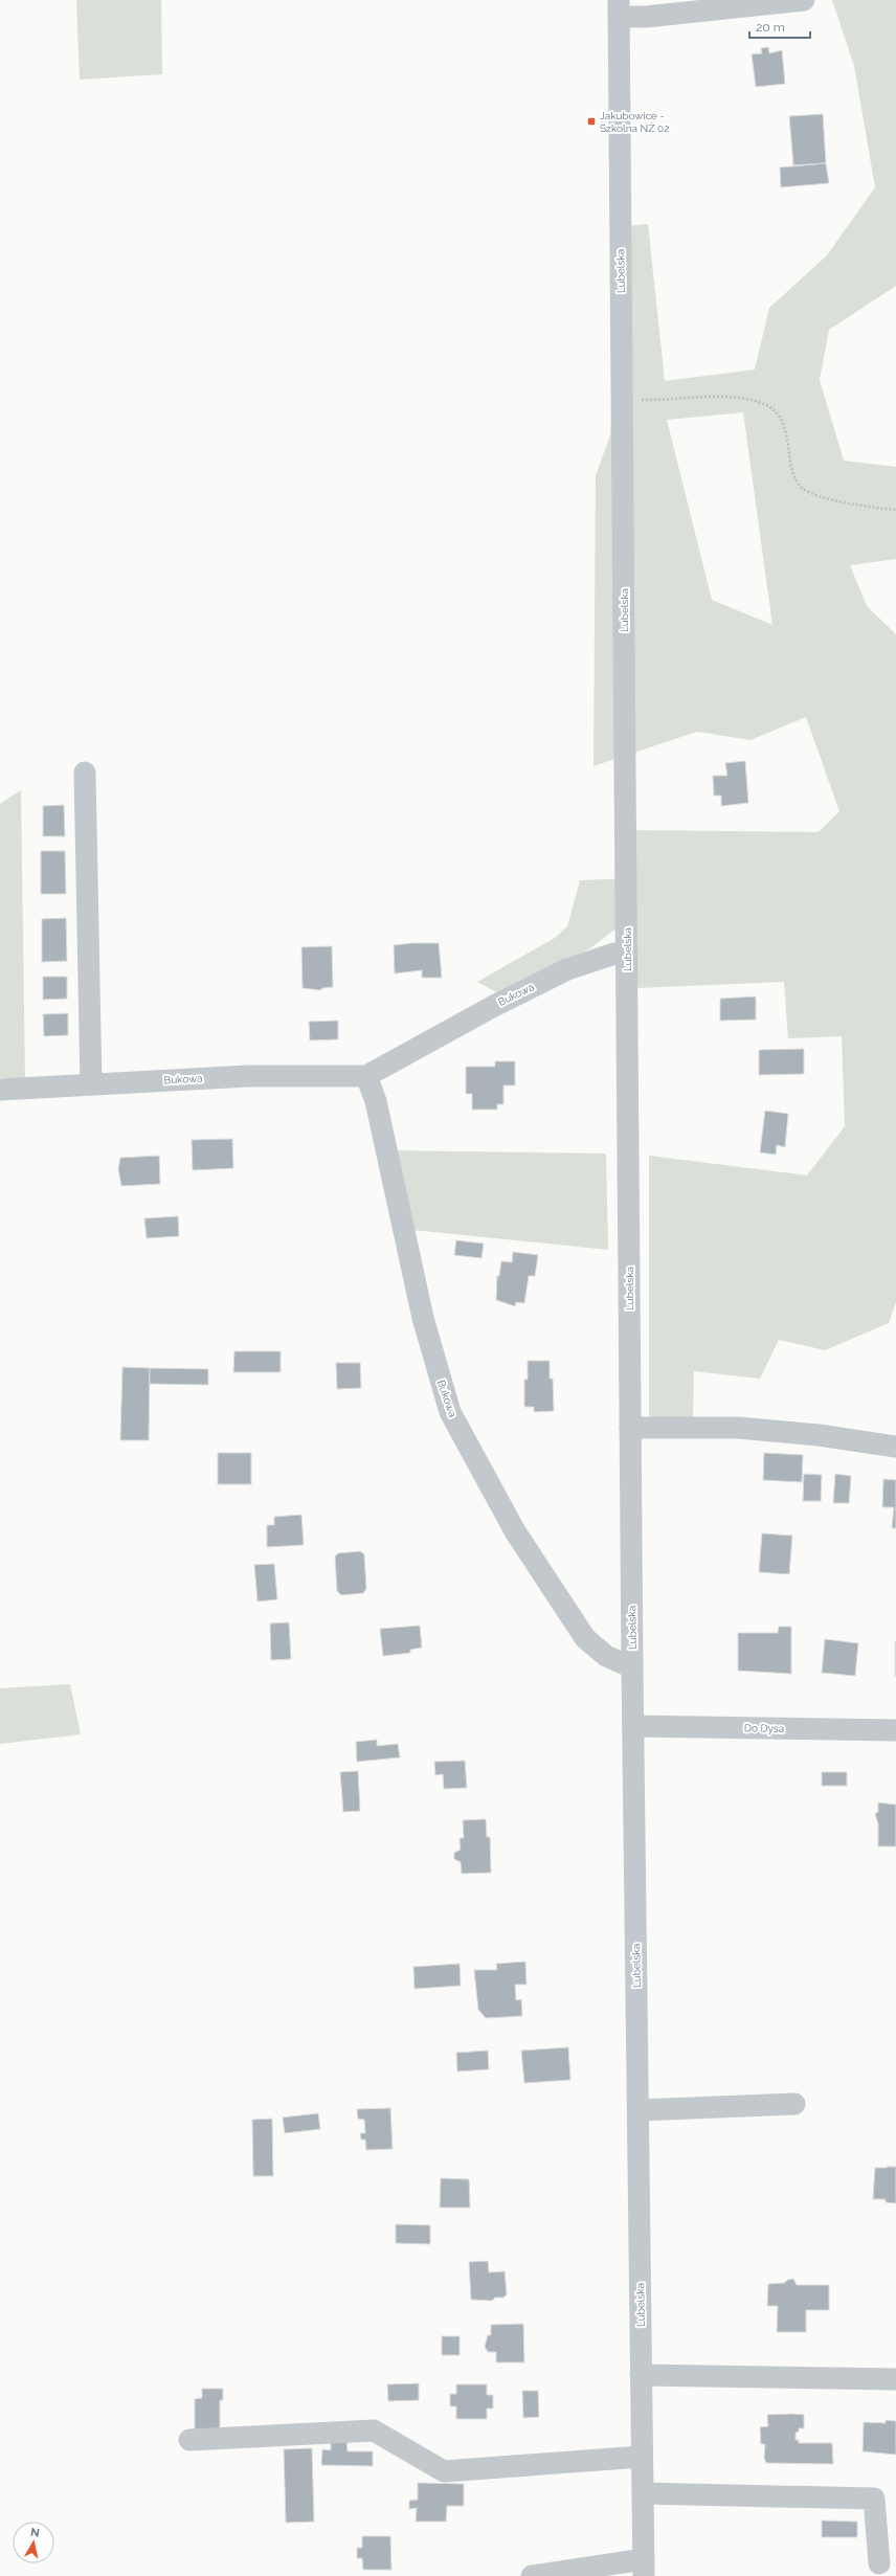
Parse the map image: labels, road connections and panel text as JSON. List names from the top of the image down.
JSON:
{
  "streets": {
    "street": ["Lubelska", "Bukowa", "Do Dysa"]
  },
  "crossings": [
    ["Lubelska", "Bukowa"],
    ["Lubelska", "Do Dysa"]
  ],
  "places": {
    "transit": ["Jakubowice - Szkolna NŻ 02"]
  },
  "scale_bar": "20 m",
  "north": "top"
}
